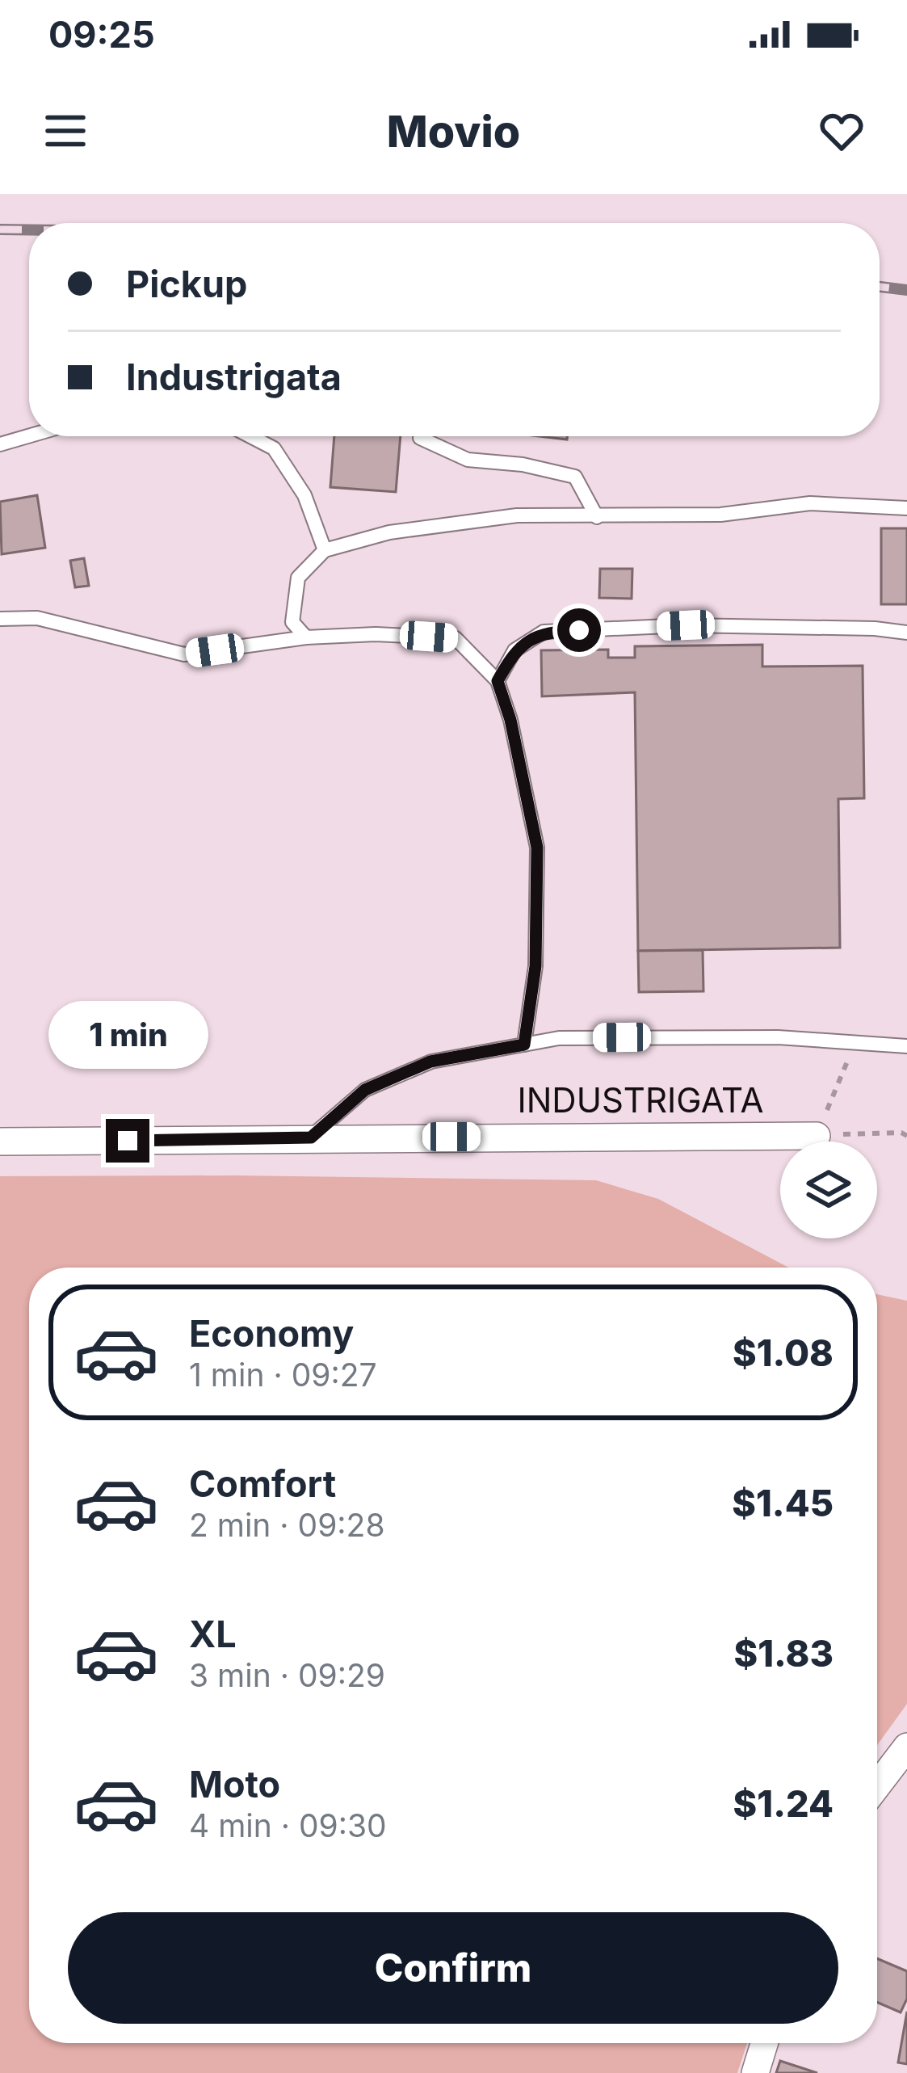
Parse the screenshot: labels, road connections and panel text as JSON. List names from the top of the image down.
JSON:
{
  "streets": {
    "street": ["INDUSTRIGATA"]
  },
  "page": {
    "status": "09:25",
    "header": "Movio",
    "banner": ["Pickup", "Industrigata"],
    "bubble": "1 min",
    "list": [
      {
        "name": "Economy",
        "note": "1 min · 09:27",
        "value": "$1.08"
      },
      {
        "name": "Comfort",
        "note": "2 min · 09:28",
        "value": "$1.45"
      },
      {
        "name": "XL",
        "note": "3 min · 09:29",
        "value": "$1.83"
      },
      {
        "name": "Moto",
        "note": "4 min · 09:30",
        "value": "$1.24"
      }
    ],
    "buttons": "Confirm"
  }
}
